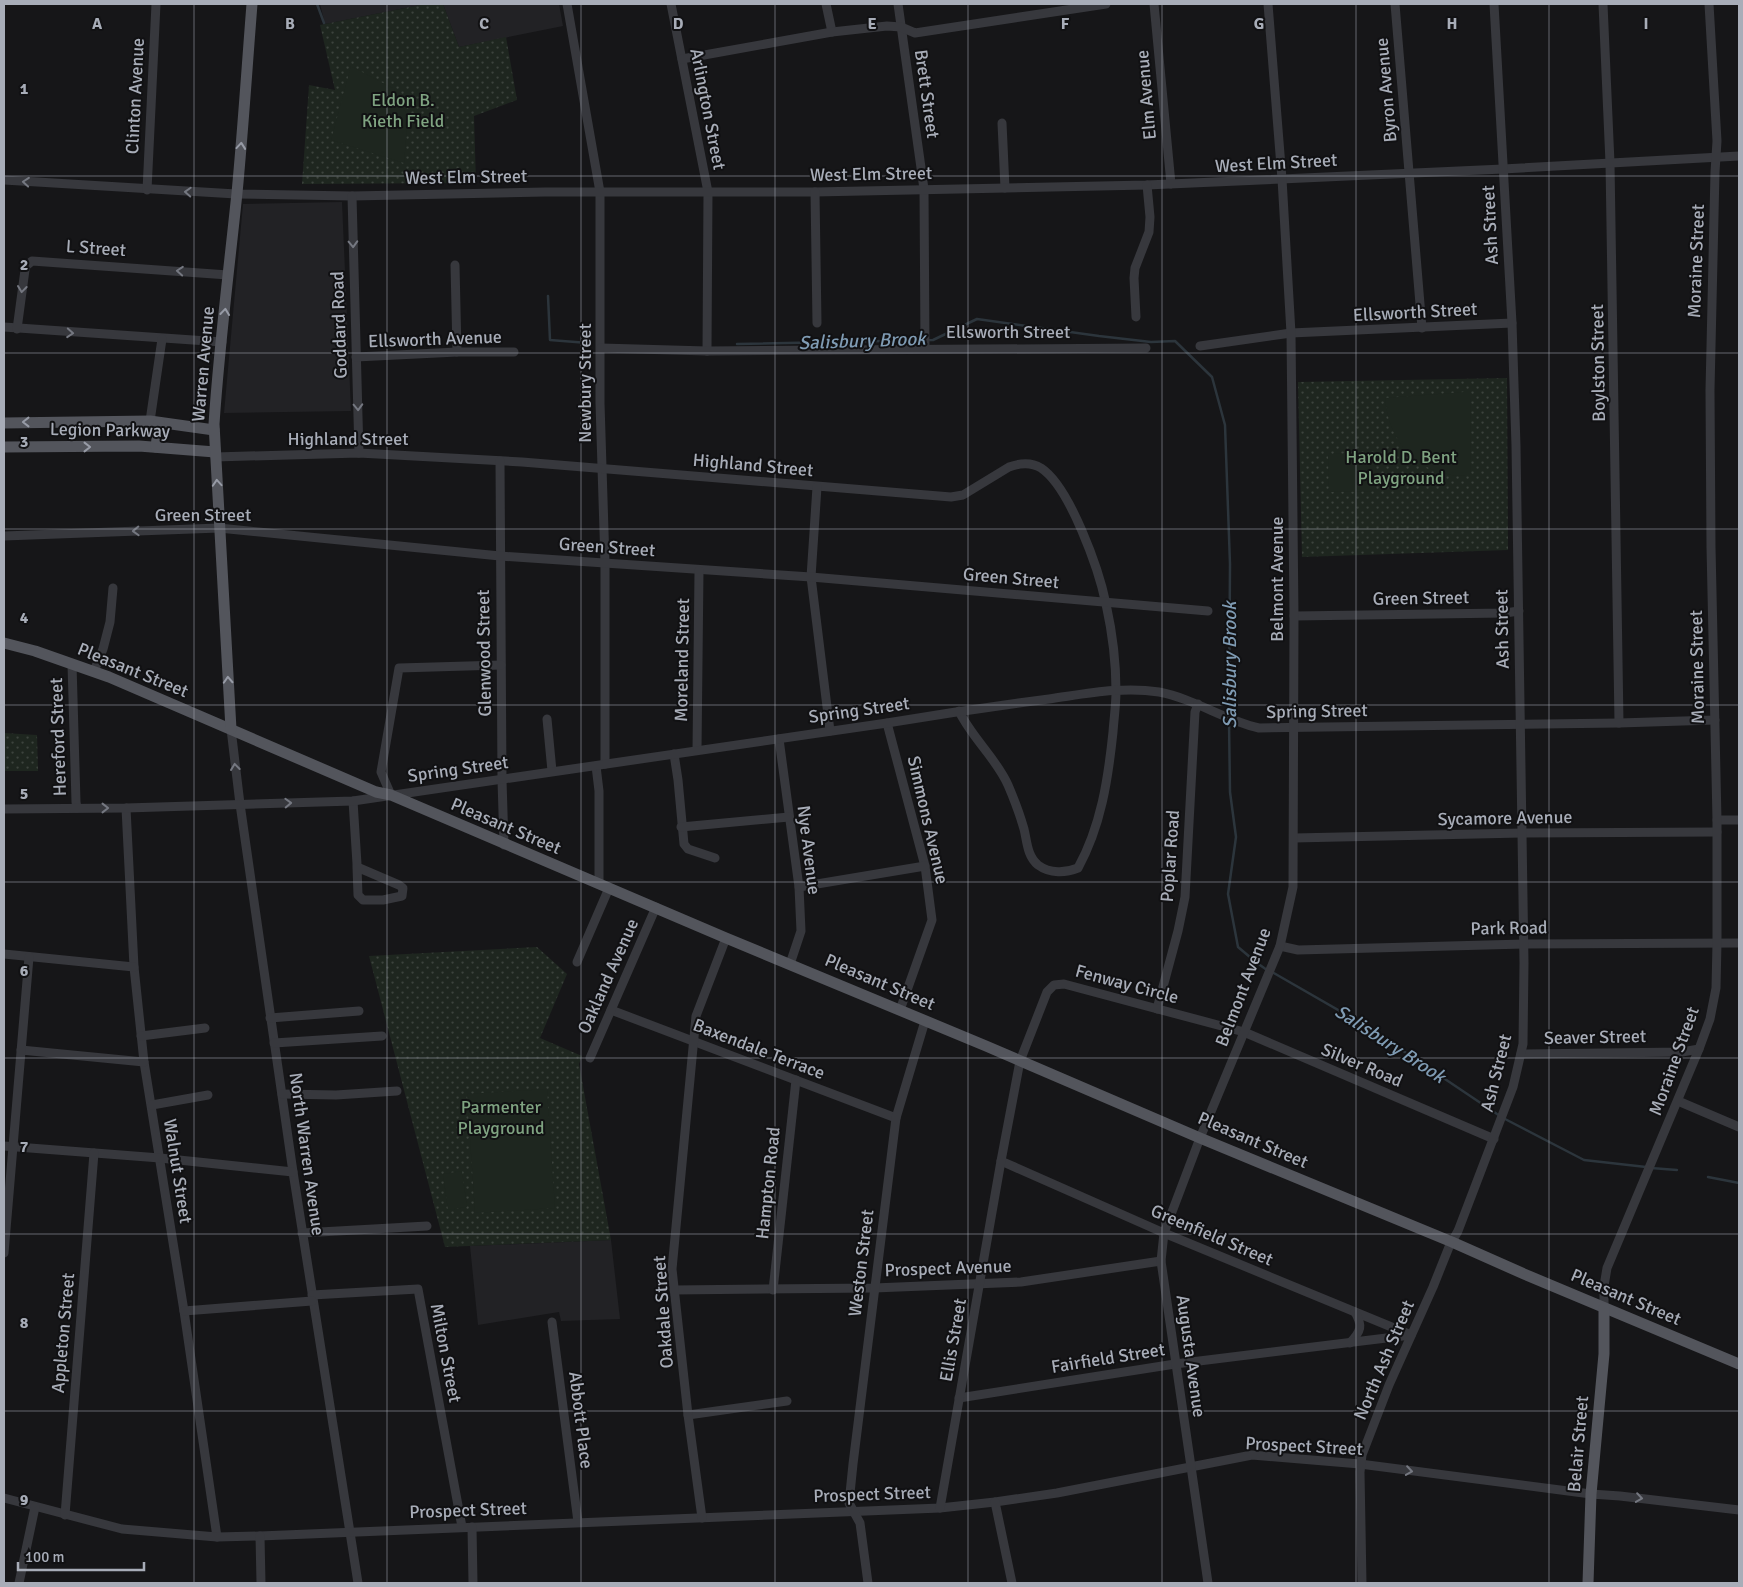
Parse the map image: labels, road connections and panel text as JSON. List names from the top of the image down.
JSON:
{
  "streets": {
    "main road": [
      "Warren Avenue",
      "Legion Parkway",
      "Pleasant Street",
      "Belair Street"
    ],
    "street": [
      "Byron Avenue",
      "Brett Street",
      "Elm Avenue",
      "Clinton Avenue",
      "Arlington Street",
      "West Elm Street",
      "Ash Street",
      "L Street",
      "Moraine Street",
      "Ellsworth Street",
      "Goddard Road",
      "Ellsworth Avenue",
      "Boylston Street",
      "Newbury Street",
      "Highland Street",
      "Green Street",
      "Belmont Avenue",
      "Glenwood Street",
      "Moreland Street",
      "Spring Street",
      "Hereford Street",
      "Sycamore Avenue",
      "Simmons Avenue",
      "Nye Avenue",
      "Poplar Road",
      "Park Road",
      "Oakland Avenue",
      "Fenway Circle",
      "Seaver Street",
      "Baxendale Terrace",
      "Silver Road",
      "North Warren Avenue",
      "Walnut Street",
      "Hampton Road",
      "Greenfield Street",
      "Weston Street",
      "Prospect Avenue",
      "Oakdale Street",
      "Appleton Street",
      "Ellis Street",
      "Milton Street",
      "Augusta Avenue",
      "Fairfield Street",
      "North Ash Street",
      "Abbott Place",
      "Prospect Street"
    ]
  },
  "crossings": [
    ["Byron Avenue", "West Elm Street"],
    ["Byron Avenue", "Ellsworth Street"],
    ["Brett Street", "West Elm Street"],
    ["Brett Street", "Ellsworth Street"],
    ["Elm Avenue", "West Elm Street"],
    ["Clinton Avenue", "West Elm Street"],
    ["Arlington Street", "West Elm Street"],
    ["Arlington Street", "Ellsworth Street"],
    ["West Elm Street", "Ash Street"],
    ["West Elm Street", "Moraine Street"],
    ["West Elm Street", "Goddard Road"],
    ["West Elm Street", "Boylston Street"],
    ["West Elm Street", "Warren Avenue"],
    ["West Elm Street", "Newbury Street"],
    ["West Elm Street", "Belmont Avenue"],
    ["Ash Street", "Ellsworth Street"],
    ["Ash Street", "Green Street"],
    ["Ash Street", "Pleasant Street"],
    ["Ash Street", "Spring Street"],
    ["Ash Street", "Sycamore Avenue"],
    ["Ash Street", "Park Road"],
    ["Ash Street", "Seaver Street"],
    ["Ash Street", "Silver Road"],
    ["Ash Street", "North Ash Street"],
    ["L Street", "Warren Avenue"],
    ["Moraine Street", "Pleasant Street"],
    ["Moraine Street", "Spring Street"],
    ["Moraine Street", "Sycamore Avenue"],
    ["Moraine Street", "Park Road"],
    ["Moraine Street", "Seaver Street"],
    ["Moraine Street", "Belair Street"],
    ["Ellsworth Street", "Newbury Street"],
    ["Ellsworth Street", "Belmont Avenue"],
    ["Goddard Road", "Ellsworth Avenue"],
    ["Goddard Road", "Highland Street"],
    ["Boylston Street", "Spring Street"],
    ["Warren Avenue", "Legion Parkway"],
    ["Warren Avenue", "Highland Street"],
    ["Warren Avenue", "Green Street"],
    ["Warren Avenue", "Pleasant Street"],
    ["Warren Avenue", "North Warren Avenue"],
    ["Newbury Street", "Highland Street"],
    ["Newbury Street", "Green Street"],
    ["Newbury Street", "Pleasant Street"],
    ["Newbury Street", "Spring Street"],
    ["Legion Parkway", "Highland Street"],
    ["Highland Street", "Green Street"],
    ["Highland Street", "Glenwood Street"],
    ["Highland Street", "Spring Street"],
    ["Green Street", "Belmont Avenue"],
    ["Green Street", "Glenwood Street"],
    ["Green Street", "Moreland Street"],
    ["Belmont Avenue", "Pleasant Street"],
    ["Belmont Avenue", "Spring Street"],
    ["Belmont Avenue", "Sycamore Avenue"],
    ["Belmont Avenue", "Park Road"],
    ["Belmont Avenue", "Fenway Circle"],
    ["Belmont Avenue", "Silver Road"],
    ["Belmont Avenue", "Augusta Avenue"],
    ["Glenwood Street", "Pleasant Street"],
    ["Glenwood Street", "Spring Street"],
    ["Moreland Street", "Spring Street"],
    ["Pleasant Street", "Spring Street"],
    ["Pleasant Street", "Hereford Street"],
    ["Pleasant Street", "Simmons Avenue"],
    ["Pleasant Street", "Nye Avenue"],
    ["Pleasant Street", "Oakland Avenue"],
    ["Pleasant Street", "Fenway Circle"],
    ["Pleasant Street", "North Warren Avenue"],
    ["Pleasant Street", "Weston Street"],
    ["Pleasant Street", "Oakdale Street"],
    ["Pleasant Street", "Ellis Street"],
    ["Pleasant Street", "Augusta Avenue"],
    ["Pleasant Street", "North Ash Street"],
    ["Pleasant Street", "Belair Street"],
    ["Spring Street", "Hereford Street"],
    ["Spring Street", "Simmons Avenue"],
    ["Spring Street", "Nye Avenue"],
    ["Spring Street", "Poplar Road"],
    ["Spring Street", "North Warren Avenue"],
    ["Spring Street", "Walnut Street"],
    ["Poplar Road", "Fenway Circle"],
    ["Oakland Avenue", "Baxendale Terrace"],
    ["Fenway Circle", "Silver Road"],
    ["Fenway Circle", "Ellis Street"],
    ["Baxendale Terrace", "Hampton Road"],
    ["Baxendale Terrace", "Weston Street"],
    ["Baxendale Terrace", "Oakdale Street"],
    ["North Warren Avenue", "Milton Street"],
    ["North Warren Avenue", "Prospect Street"],
    ["Walnut Street", "Prospect Street"],
    ["Hampton Road", "Prospect Avenue"],
    ["Greenfield Street", "Ellis Street"],
    ["Greenfield Street", "Augusta Avenue"],
    ["Greenfield Street", "Fairfield Street"],
    ["Greenfield Street", "North Ash Street"],
    ["Weston Street", "Prospect Avenue"],
    ["Weston Street", "Prospect Street"],
    ["Prospect Avenue", "Oakdale Street"],
    ["Prospect Avenue", "Ellis Street"],
    ["Prospect Avenue", "Augusta Avenue"],
    ["Oakdale Street", "Prospect Street"],
    ["Appleton Street", "Prospect Street"],
    ["Ellis Street", "Fairfield Street"],
    ["Ellis Street", "Prospect Street"],
    ["Milton Street", "Prospect Street"],
    ["Augusta Avenue", "Fairfield Street"],
    ["Augusta Avenue", "Prospect Street"],
    ["Fairfield Street", "North Ash Street"],
    ["North Ash Street", "Prospect Street"],
    ["Abbott Place", "Prospect Street"],
    ["Belair Street", "Prospect Street"]
  ],
  "one_way": ["Goddard Road", "Warren Avenue"],
  "water": ["Salisbury Brook"],
  "parks": ["Eldon B. Kieth Field", "Harold D. Bent Playground", "Parmenter Playground"],
  "scale_bar": "100 m",
  "grid": {
    "columns": [
      "A",
      "B",
      "C",
      "D",
      "E",
      "F",
      "G",
      "H",
      "I"
    ],
    "rows": [
      "1",
      "2",
      "3",
      "4",
      "5",
      "6",
      "7",
      "8",
      "9"
    ]
  }
}
